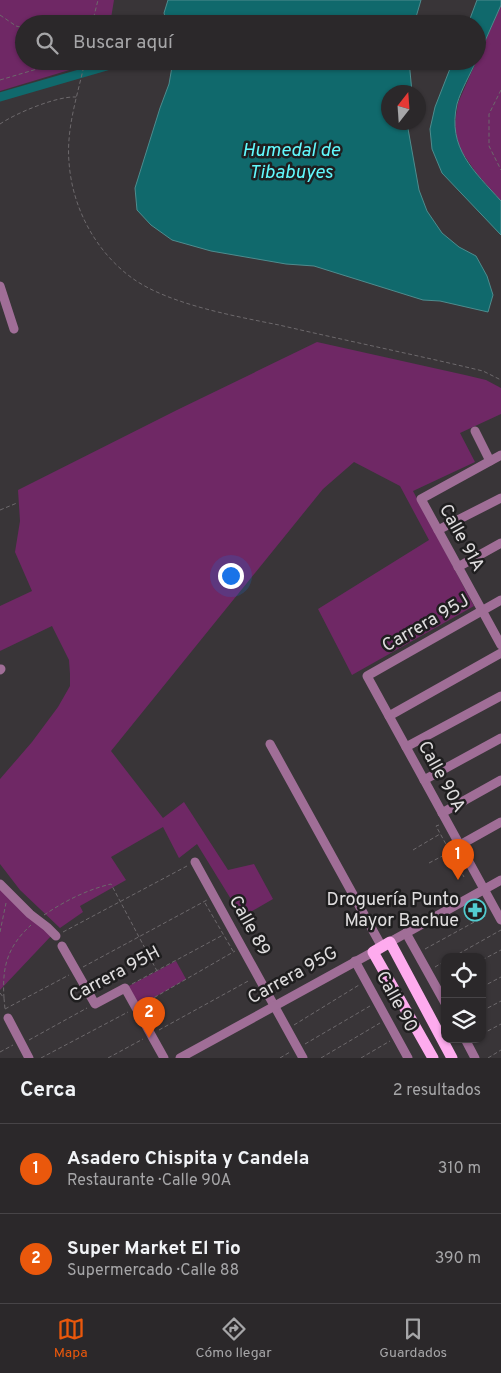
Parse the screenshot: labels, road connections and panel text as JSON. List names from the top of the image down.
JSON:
{
  "streets": {
    "street": [
      "Calle 91A",
      "Carrera 95J",
      "Calle 90A",
      "Calle 89",
      "Carrera 95H",
      "Carrera 95G",
      "Calle 90"
    ]
  },
  "crossings": [
    ["Calle 91A", "Carrera 95J"],
    ["Carrera 95J", "Calle 90A"],
    ["Calle 90A", "Carrera 95G"],
    ["Calle 89", "Carrera 95G"],
    ["Carrera 95G", "Calle 90"]
  ],
  "water": ["Humedal de Tibabuyes"],
  "places": {
    "pharmacy": ["Droguería Punto Mayor Bachue"]
  },
  "north": "top",
  "page": {
    "search": "Buscar aquí",
    "pins": ["1", "2"],
    "heading": ["Cerca", "2 resultados"],
    "list": [
      {
        "mark": "1",
        "name": "Asadero Chispita y Candela",
        "note": "Restaurante · Calle 90A",
        "value": "310 m"
      },
      {
        "mark": "2",
        "name": "Super Market El Tio",
        "note": "Supermercado · Calle 88",
        "value": "390 m"
      }
    ],
    "nav": ["Mapa", "Cómo llegar", "Guardados"]
  }
}
